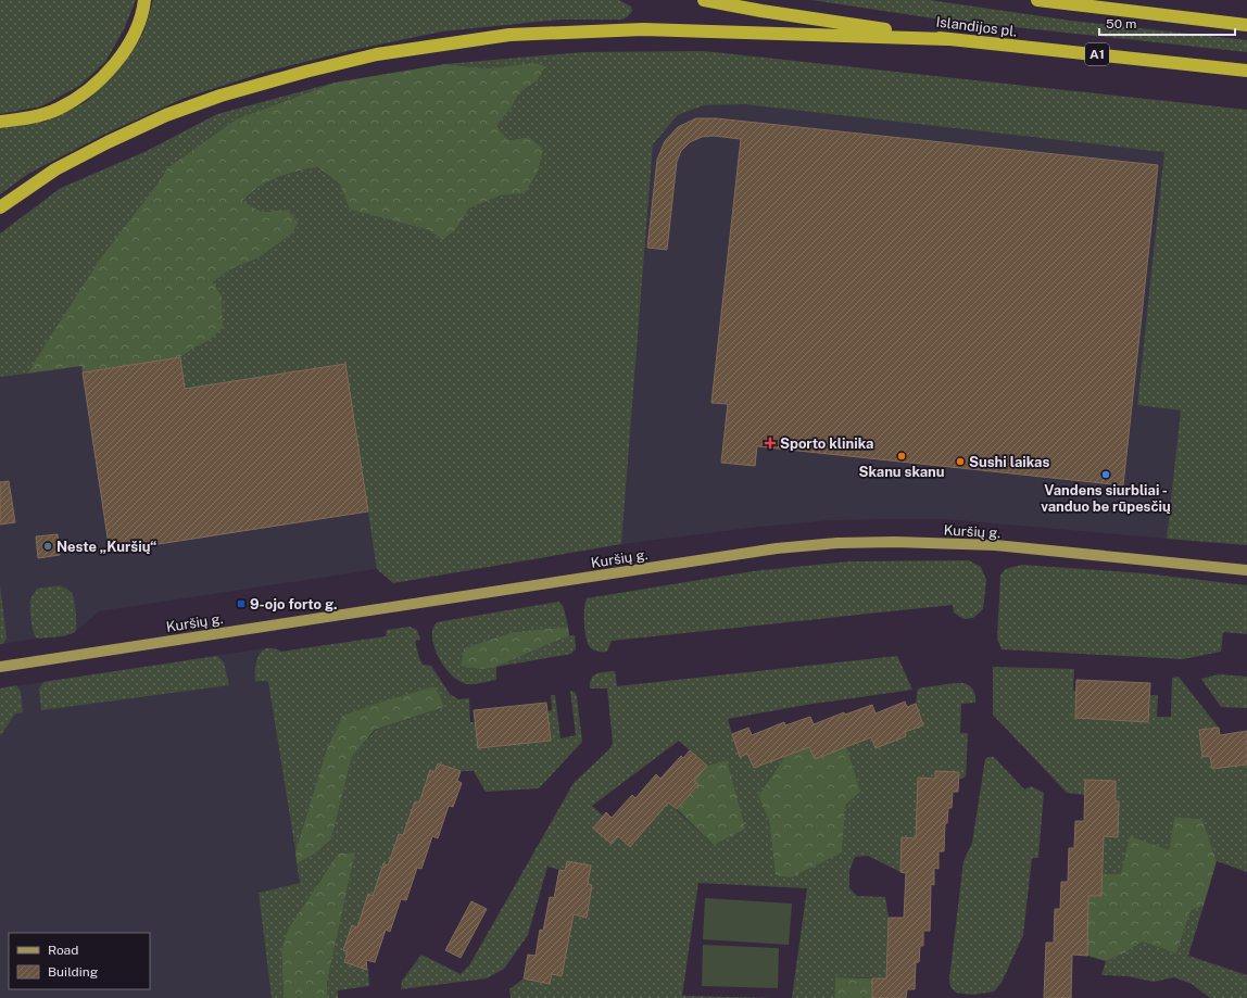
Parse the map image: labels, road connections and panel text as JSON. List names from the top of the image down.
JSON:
{
  "streets": {
    "highway": ["Islandijos pl.", "A1"],
    "main road": ["Kuršių g."]
  },
  "places": {
    "health": ["Sporto klinika"],
    "other": [
      "Skanu skanu",
      "Sushi laikas",
      "Vandens siurbliai - vanduo be rūpesčių",
      "Neste „Kuršių“"
    ],
    "transit": ["9-ojo forto g."]
  },
  "legend": ["Road", "Building"],
  "scale_bar": "50 m"
}
